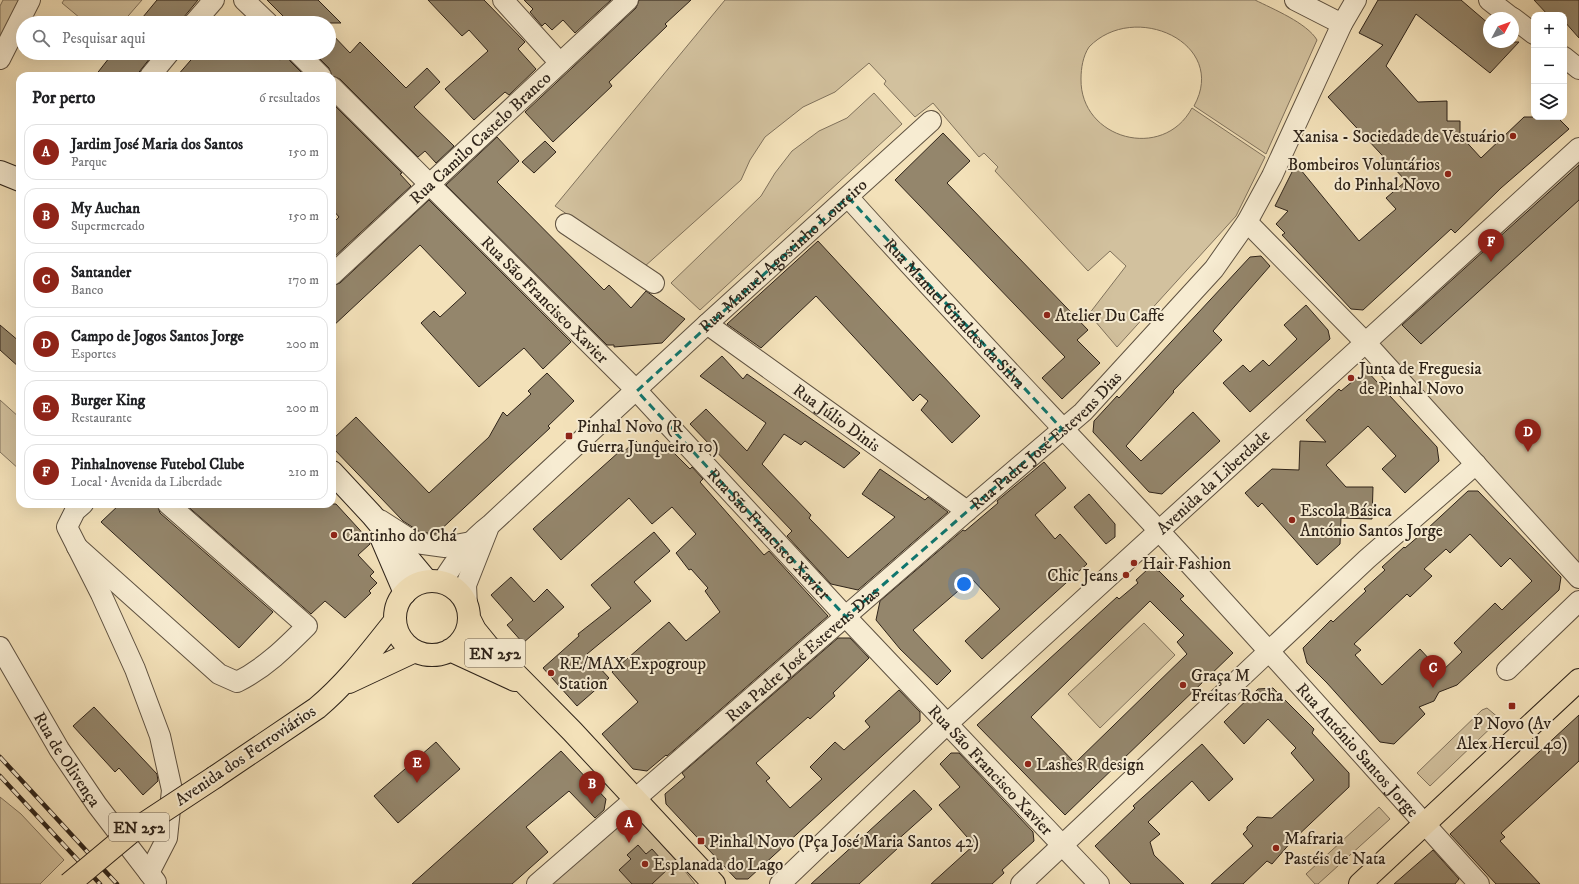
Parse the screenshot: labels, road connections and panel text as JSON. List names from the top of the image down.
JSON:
{
  "streets": {
    "main road": ["EN 252", "Avenida dos Ferroviários"],
    "street": [
      "Rua Camilo Castelo Branco",
      "Rua Manuel Agostinho Loureiro",
      "Rua São Francisco Xavier",
      "Rua Manuel Giraldes da Silva",
      "Rua Júlio Dinis",
      "Rua Padre José Estevens Dias",
      "Avenida da Liberdade",
      "Rua António Santos Jorge",
      "Rua de Olivença"
    ]
  },
  "crossings": [
    ["Rua Camilo Castelo Branco", "Rua São Francisco Xavier"],
    ["Rua Manuel Agostinho Loureiro", "Rua São Francisco Xavier"],
    ["Rua Manuel Agostinho Loureiro", "Rua Manuel Giraldes da Silva"],
    ["Rua Manuel Agostinho Loureiro", "Rua Júlio Dinis"],
    ["Rua Manuel Agostinho Loureiro", "EN 252"],
    ["Rua Manuel Agostinho Loureiro", "Avenida dos Ferroviários"],
    ["Rua São Francisco Xavier", "Rua Padre José Estevens Dias"],
    ["Rua São Francisco Xavier", "Avenida da Liberdade"],
    ["Rua Manuel Giraldes da Silva", "Rua Padre José Estevens Dias"],
    ["Rua Manuel Giraldes da Silva", "Rua António Santos Jorge"],
    ["Rua Júlio Dinis", "Rua Padre José Estevens Dias"],
    ["Rua Padre José Estevens Dias", "EN 252"],
    ["Rua Padre José Estevens Dias", "Rua António Santos Jorge"],
    ["Avenida da Liberdade", "Rua António Santos Jorge"],
    ["EN 252", "Avenida dos Ferroviários"]
  ],
  "places": {
    "other": [
      "Xanisa - Sociedade de Vestuário",
      "Bombeiros Voluntários do Pinhal Novo",
      "Atelier Du Caffe",
      "Junta de Freguesia de Pinhal Novo",
      "Escola Básica António Santos Jorge",
      "Cantinho do Chá",
      "Hair Fashion",
      "Chic Jeans",
      "RE/MAX Expogroup Station",
      "Graça M Freitas Rocha",
      "Lashes R design",
      "Mafraria Pastéis de Nata",
      "Esplanada do Lago"
    ],
    "transit": ["Pinhal Novo (R Guerra Junqueiro 10)", "P Novo (Av Alex Hercul 40)", "Pinhal Novo (Pça José Maria Santos 42)"]
  },
  "north": "top right",
  "page": {
    "map_buttons": ["+", "−"],
    "search": "Pesquisar aqui",
    "heading": ["Por perto", "6 resultados"],
    "list": [
      {
        "mark": "A",
        "name": "Jardim José Maria dos Santos",
        "note": "Parque",
        "value": "150 m"
      },
      {
        "mark": "B",
        "name": "My Auchan",
        "note": "Supermercado",
        "value": "150 m"
      },
      {
        "mark": "C",
        "name": "Santander",
        "note": "Banco",
        "value": "170 m"
      },
      {
        "mark": "D",
        "name": "Campo de Jogos Santos Jorge",
        "note": "Esportes",
        "value": "200 m"
      },
      {
        "mark": "E",
        "name": "Burger King",
        "note": "Restaurante",
        "value": "200 m"
      },
      {
        "mark": "F",
        "name": "Pinhalnovense Futebol Clube",
        "note": "Local · Avenida da Liberdade",
        "value": "210 m"
      }
    ],
    "pins": [
      "F",
      "D",
      "C",
      "E",
      "B",
      "A"
    ]
  }
}
